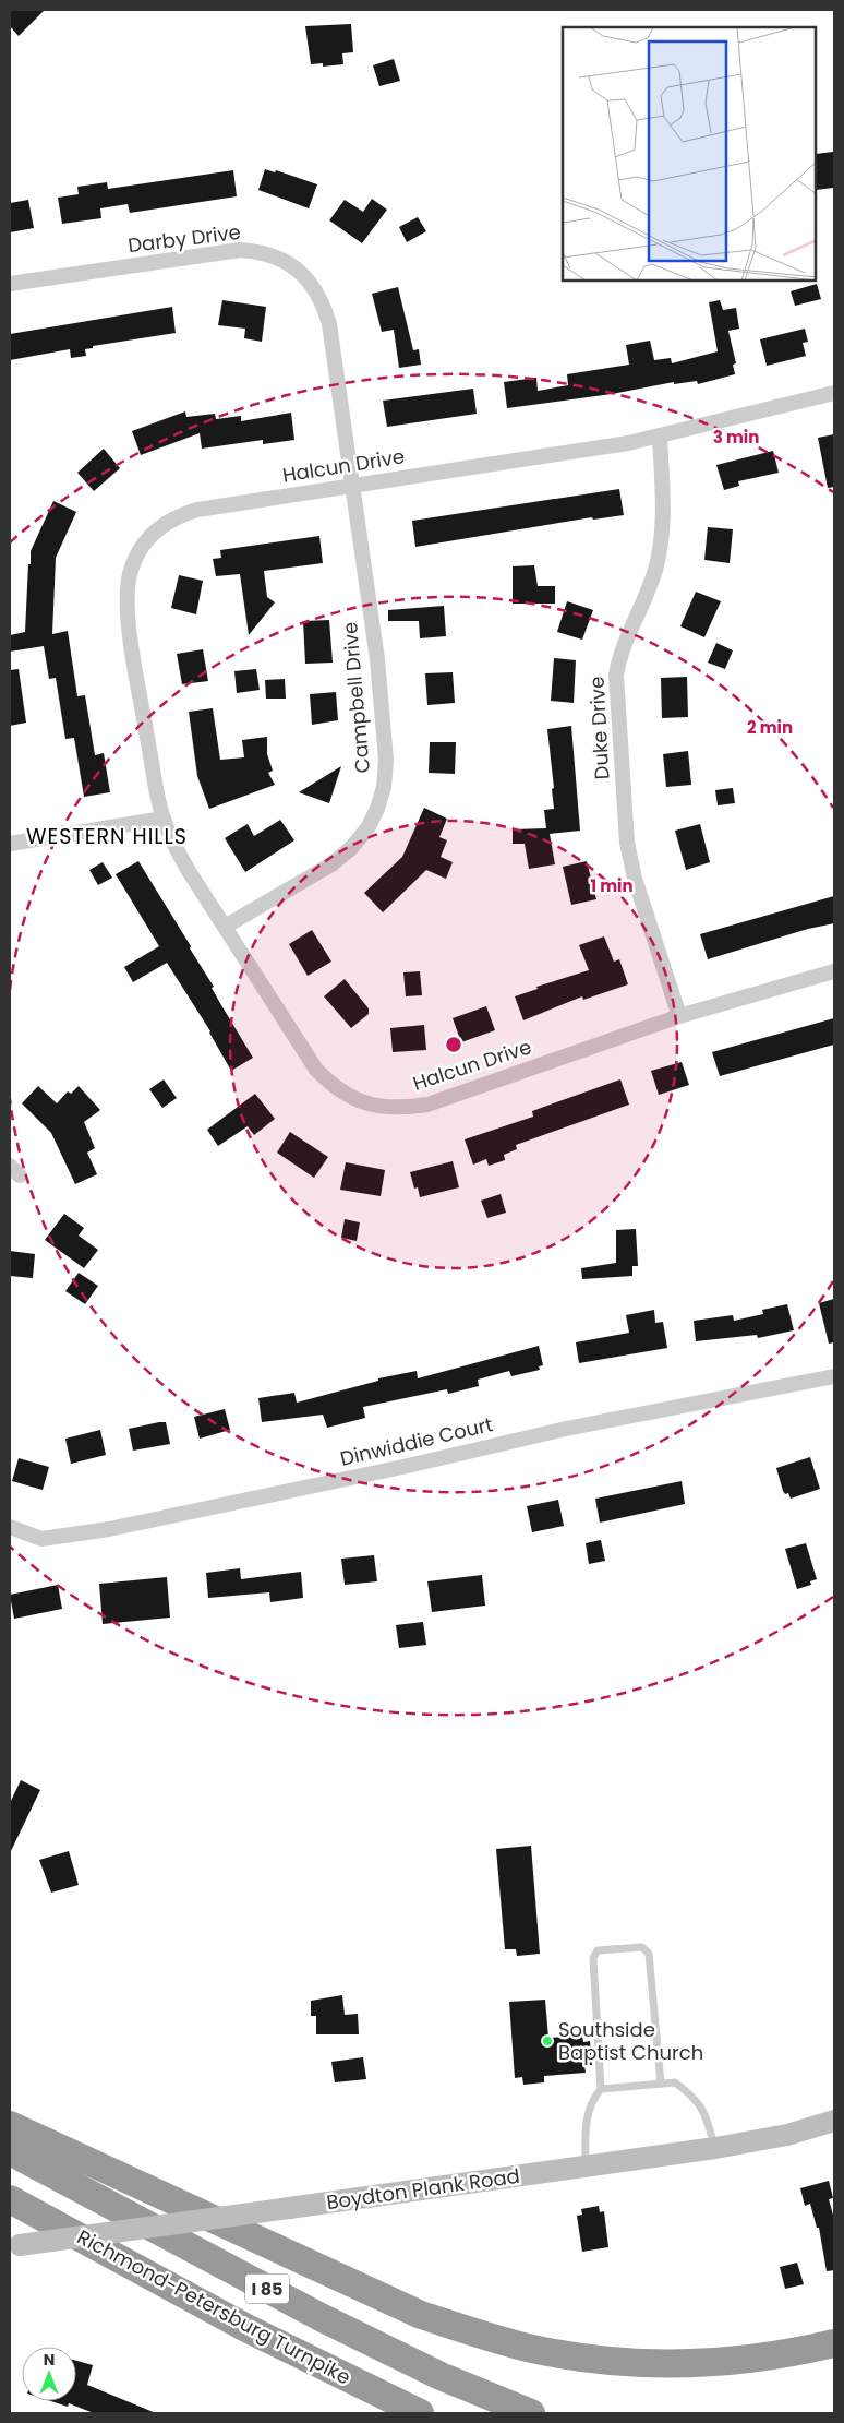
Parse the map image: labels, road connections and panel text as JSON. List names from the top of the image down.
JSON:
{
  "streets": {
    "highway": ["I 85", "Richmond-Petersburg Turnpike"],
    "main road": ["Boydton Plank Road"],
    "street": [
      "Darby Drive",
      "Halcun Drive",
      "Campbell Drive",
      "Duke Drive",
      "Dinwiddie Court"
    ]
  },
  "crossings": [
    ["Darby Drive", "Halcun Drive"],
    ["Darby Drive", "Campbell Drive"],
    ["Halcun Drive", "Campbell Drive"],
    ["Halcun Drive", "Duke Drive"]
  ],
  "districts": ["WESTERN HILLS"],
  "places": ["Southside Baptist Church"],
  "north": "top",
  "rings": ["3 min", "2 min", "1 min"]
}
